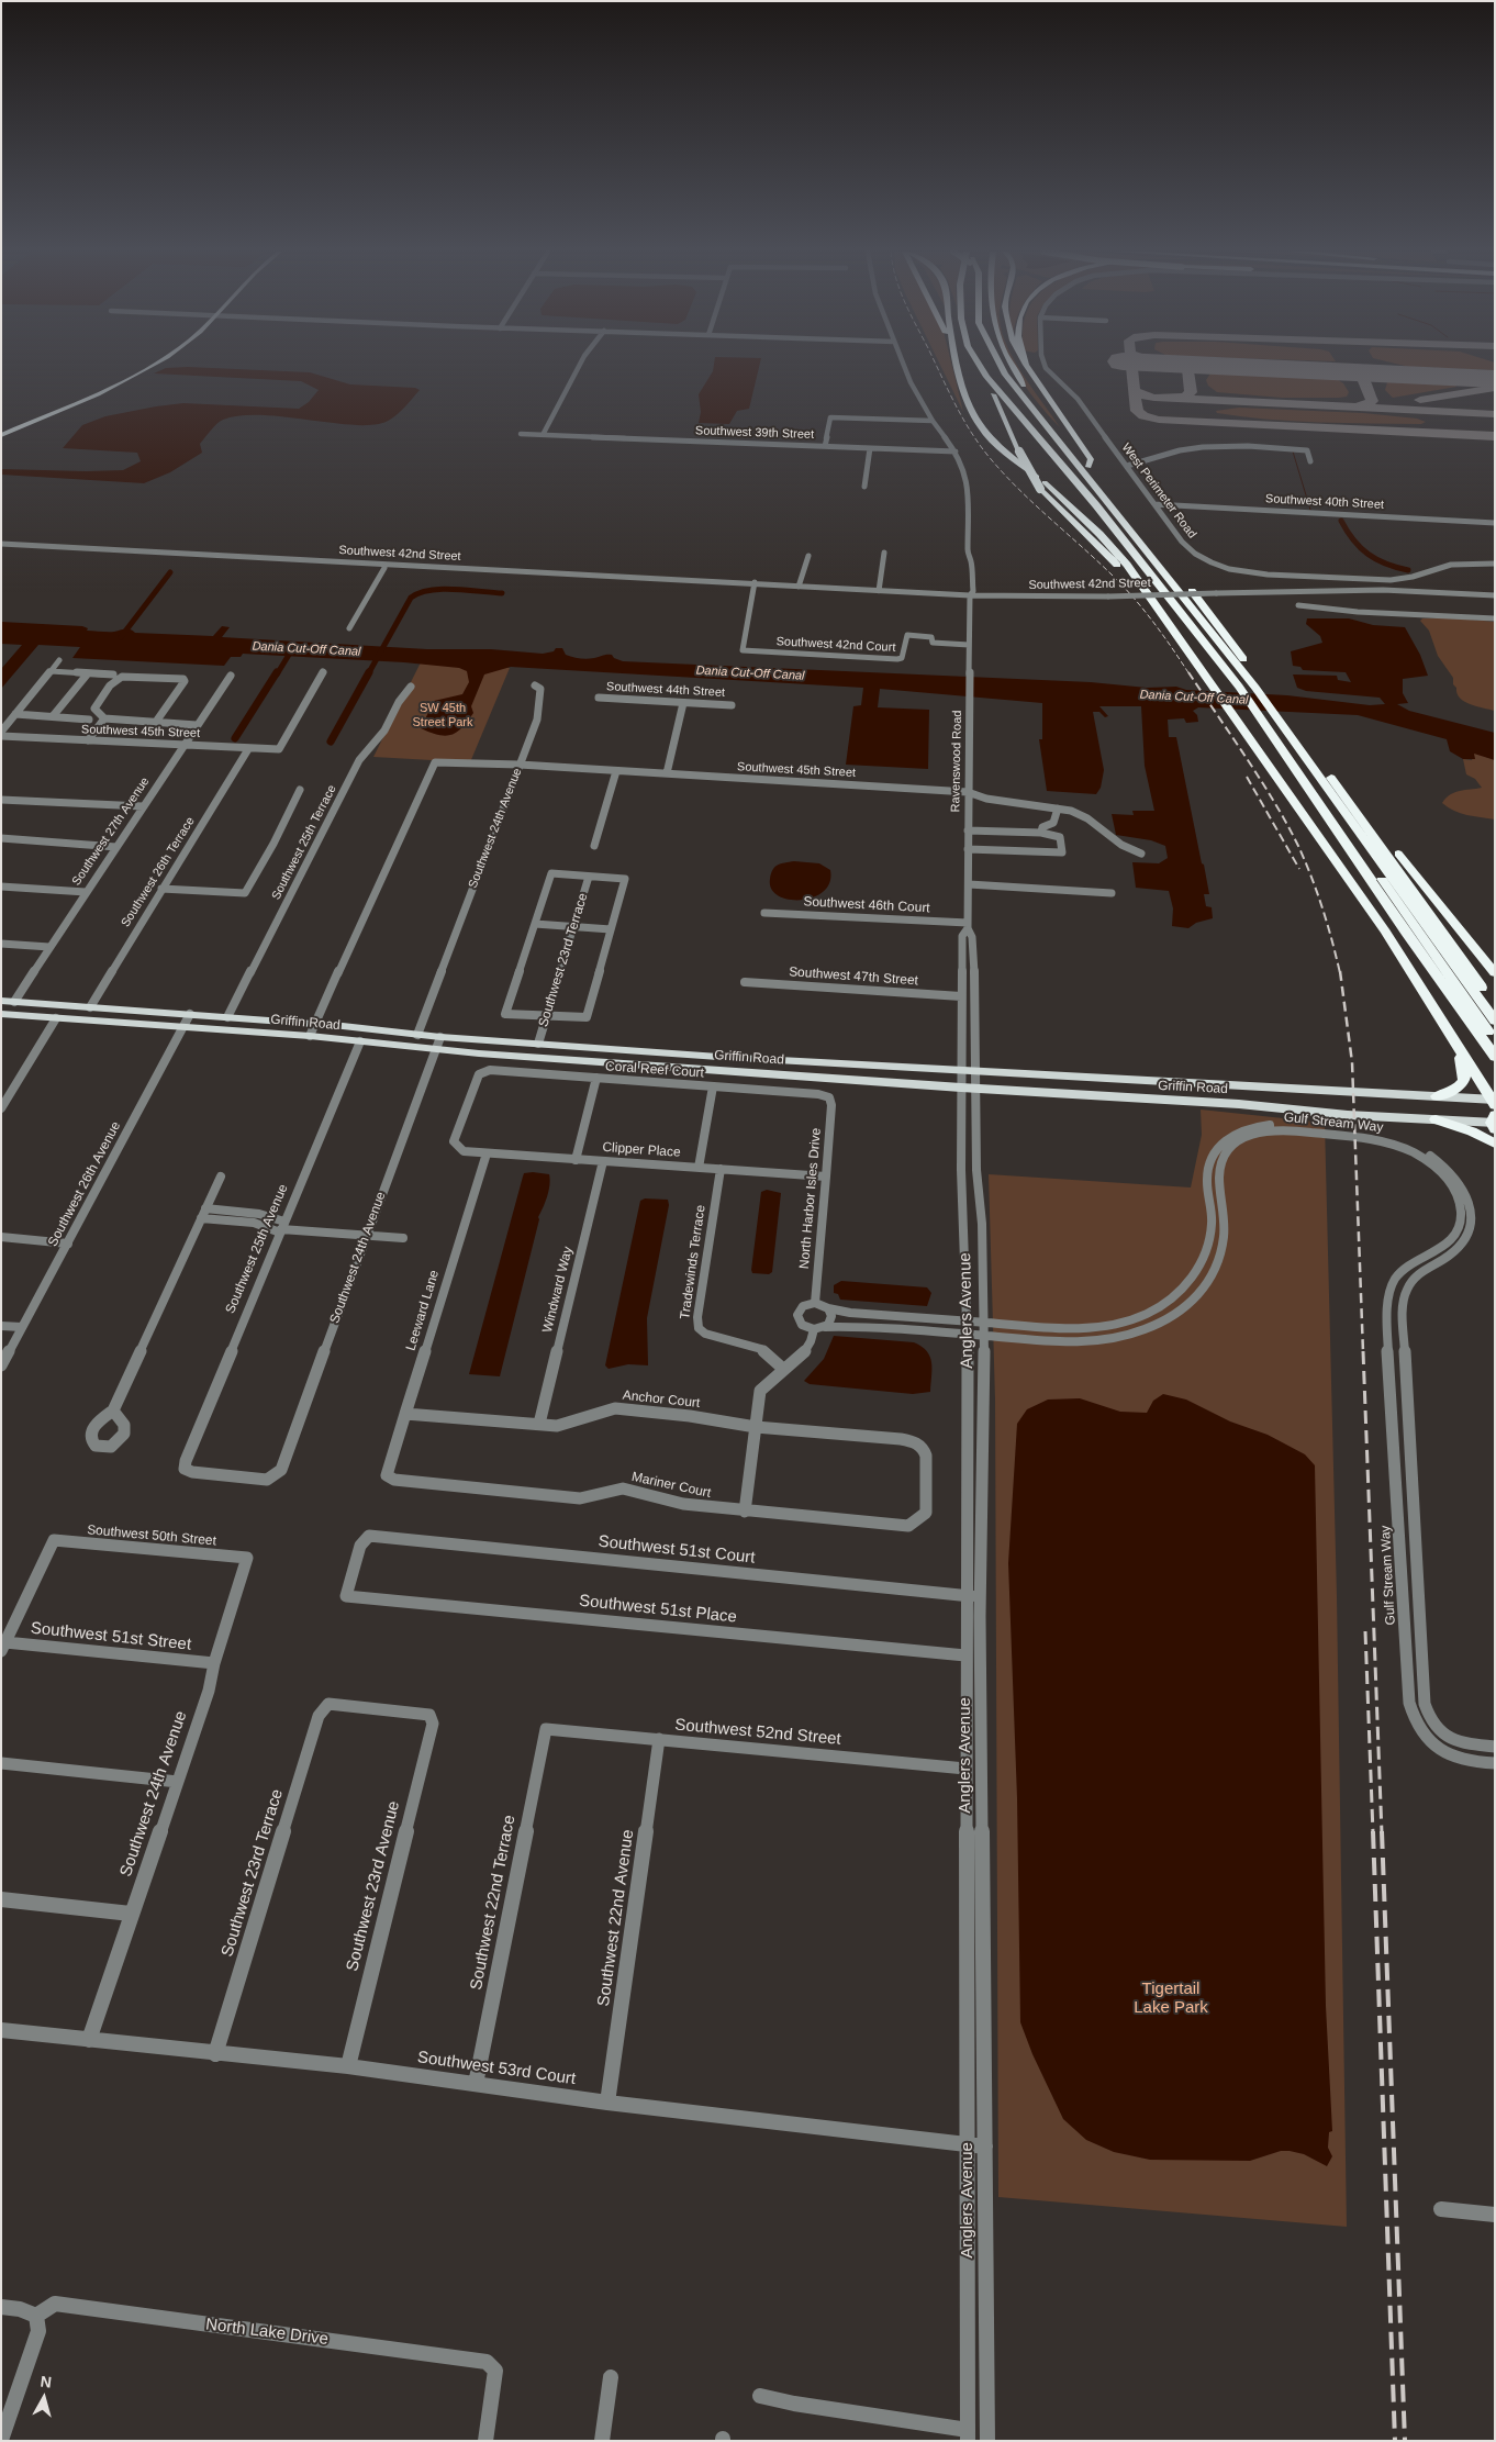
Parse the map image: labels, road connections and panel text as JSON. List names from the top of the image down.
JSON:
{
  "streets": {
    "main road": ["Griffin Road"],
    "street": [
      "Southwest 39th Street",
      "West Perimeter Road",
      "Southwest 40th Street",
      "Southwest 42nd Street",
      "Southwest 42nd Court",
      "Southwest 44th Street",
      "Southwest 45th Street",
      "Ravenswood Road",
      "Southwest 24th Avenue",
      "Southwest 27th Avenue",
      "Southwest 25th Terrace",
      "Southwest 26th Terrace",
      "Southwest 46th Court",
      "Southwest 23rd Terrace",
      "Southwest 47th Street",
      "Coral Reef Court",
      "Gulf Stream Way",
      "Clipper Place",
      "Southwest 26th Avenue",
      "North Harbor Isles Drive",
      "Southwest 25th Avenue",
      "Tradewinds Terrace",
      "Windward Way",
      "Leeward Lane",
      "Anglers Avenue",
      "Anchor Court",
      "Mariner Court",
      "Southwest 50th Street",
      "Southwest 51st Court",
      "Southwest 51st Place",
      "Southwest 51st Street",
      "Southwest 52nd Street",
      "Southwest 23rd Avenue",
      "Southwest 22nd Terrace",
      "Southwest 22nd Avenue",
      "Southwest 53rd Court",
      "North Lake Drive"
    ]
  },
  "crossings": [
    ["Southwest 39th Street", "Ravenswood Road"],
    ["West Perimeter Road", "Southwest 40th Street"],
    ["Southwest 42nd Street", "Southwest 42nd Court"],
    ["Southwest 42nd Street", "Ravenswood Road"],
    ["Southwest 42nd Court", "Ravenswood Road"],
    ["Southwest 45th Street", "Ravenswood Road"],
    ["Southwest 45th Street", "Southwest 24th Avenue"],
    ["Southwest 45th Street", "Southwest 27th Avenue"],
    ["Southwest 45th Street", "Southwest 26th Terrace"],
    ["Southwest 45th Street", "Griffin Road"],
    ["Ravenswood Road", "Southwest 46th Court"],
    ["Ravenswood Road", "Southwest 47th Street"],
    ["Ravenswood Road", "Griffin Road"],
    ["Ravenswood Road", "Anglers Avenue"],
    ["Southwest 24th Avenue", "Griffin Road"],
    ["Southwest 24th Avenue", "Southwest 25th Avenue"],
    ["Southwest 24th Avenue", "Southwest 50th Street"],
    ["Southwest 24th Avenue", "Southwest 51st Street"],
    ["Southwest 24th Avenue", "Southwest 53rd Court"],
    ["Southwest 27th Avenue", "Griffin Road"],
    ["Southwest 25th Terrace", "Griffin Road"],
    ["Southwest 26th Terrace", "Griffin Road"],
    ["Southwest 23rd Terrace", "Griffin Road"],
    ["Southwest 23rd Terrace", "Southwest 23rd Avenue"],
    ["Southwest 23rd Terrace", "Southwest 53rd Court"],
    ["Griffin Road", "Southwest 26th Avenue"],
    ["Griffin Road", "Southwest 25th Avenue"],
    ["Griffin Road", "Anglers Avenue"],
    ["Coral Reef Court", "Clipper Place"],
    ["Coral Reef Court", "North Harbor Isles Drive"],
    ["Gulf Stream Way", "Anglers Avenue"],
    ["Clipper Place", "North Harbor Isles Drive"],
    ["Clipper Place", "Tradewinds Terrace"],
    ["Clipper Place", "Windward Way"],
    ["Clipper Place", "Leeward Lane"],
    ["Windward Way", "Anchor Court"],
    ["Leeward Lane", "Anchor Court"],
    ["Leeward Lane", "Mariner Court"],
    ["Anglers Avenue", "Southwest 51st Court"],
    ["Anglers Avenue", "Southwest 51st Place"],
    ["Anglers Avenue", "Southwest 52nd Street"],
    ["Anglers Avenue", "Southwest 53rd Court"],
    ["Anchor Court", "Mariner Court"],
    ["Southwest 50th Street", "Southwest 51st Street"],
    ["Southwest 52nd Street", "Southwest 22nd Terrace"],
    ["Southwest 52nd Street", "Southwest 22nd Avenue"],
    ["Southwest 23rd Avenue", "Southwest 53rd Court"],
    ["Southwest 22nd Terrace", "Southwest 53rd Court"],
    ["Southwest 22nd Avenue", "Southwest 53rd Court"]
  ],
  "water": ["Dania Cut-Off Canal"],
  "parks": ["SW 45th Street Park", "Tigertail Lake Park"],
  "north": "top"
}
